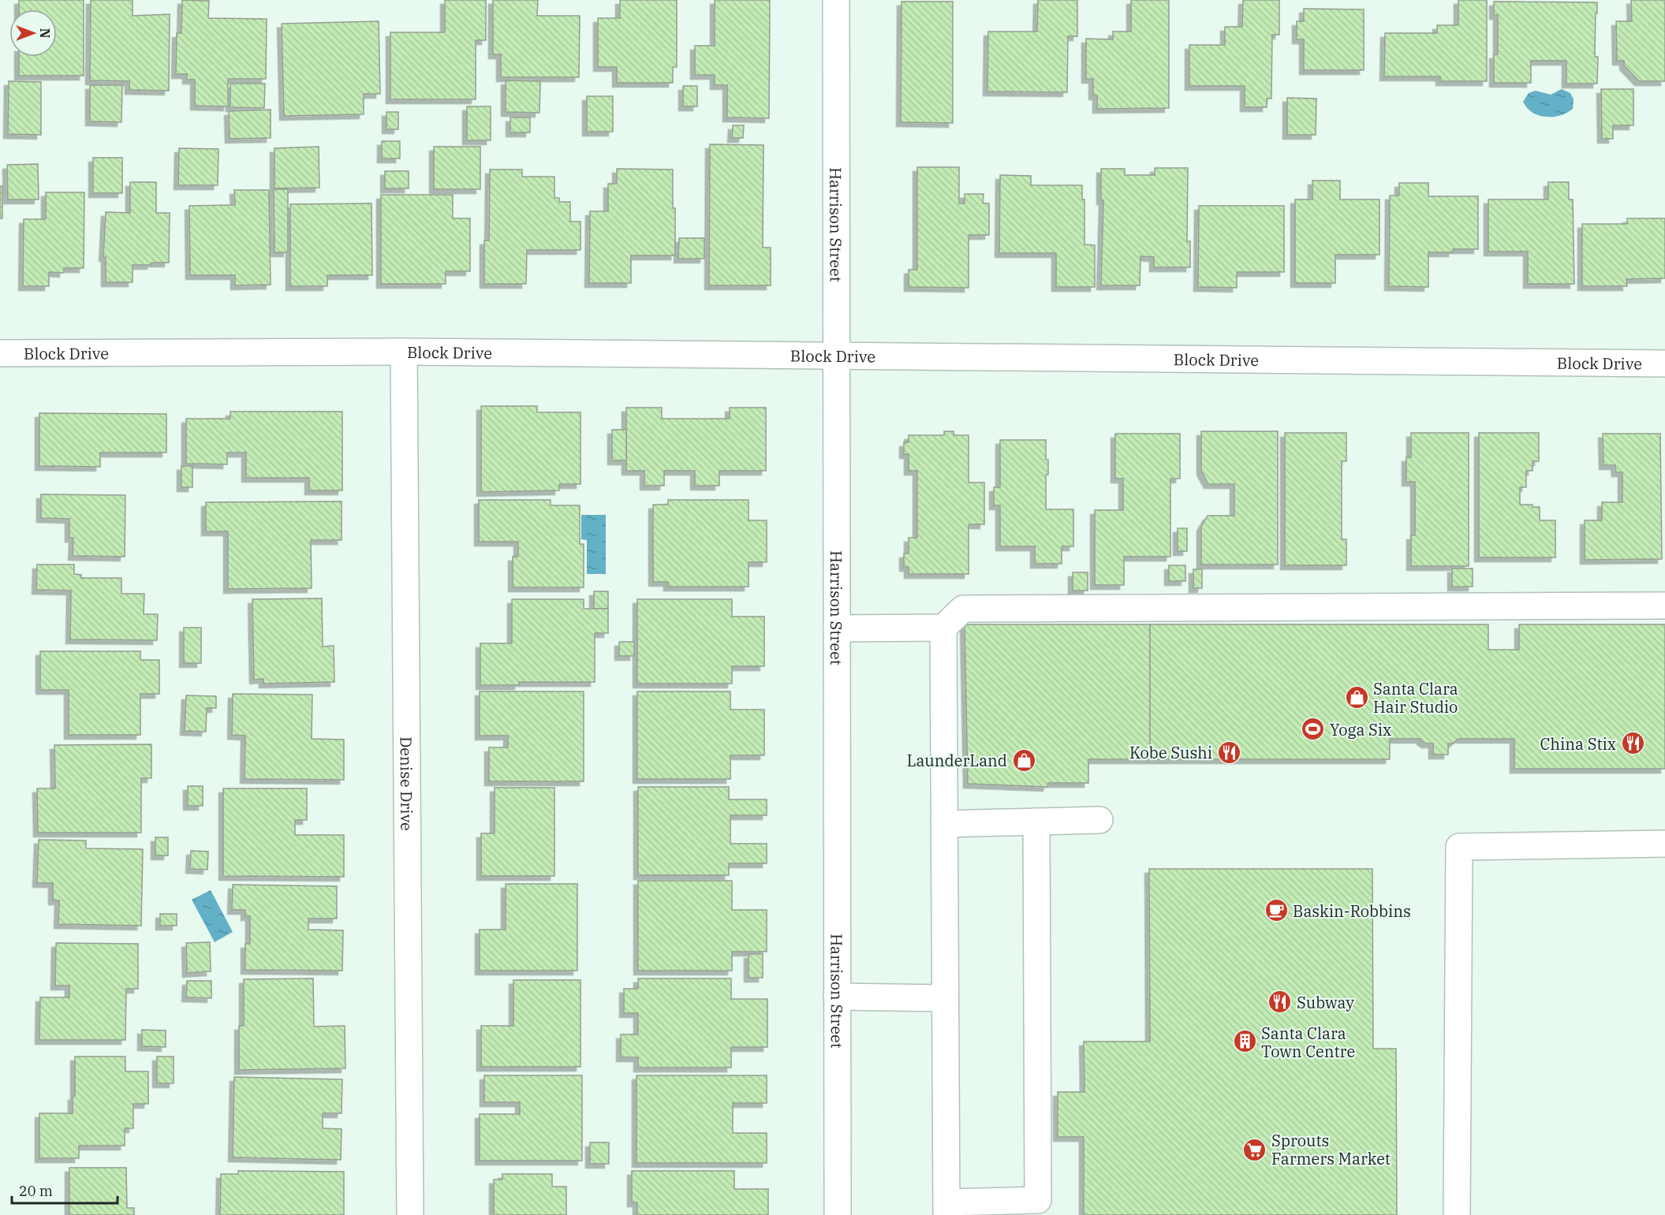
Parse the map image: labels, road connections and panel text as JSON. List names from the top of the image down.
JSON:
{
  "streets": {
    "street": ["Harrison Street", "Block Drive", "Denise Drive"]
  },
  "crossings": [
    ["Harrison Street", "Block Drive"],
    ["Block Drive", "Denise Drive"]
  ],
  "places": {
    "shop": ["Santa Clara Hair Studio", "LaunderLand"],
    "sports": ["Yoga Six"],
    "restaurant": ["China Stix", "Kobe Sushi", "Subway"],
    "cafe": ["Baskin-Robbins"],
    "building": ["Santa Clara Town Centre"],
    "supermarket": ["Sprouts Farmers Market"]
  },
  "scale_bar": "20 m",
  "north": "right"
}
